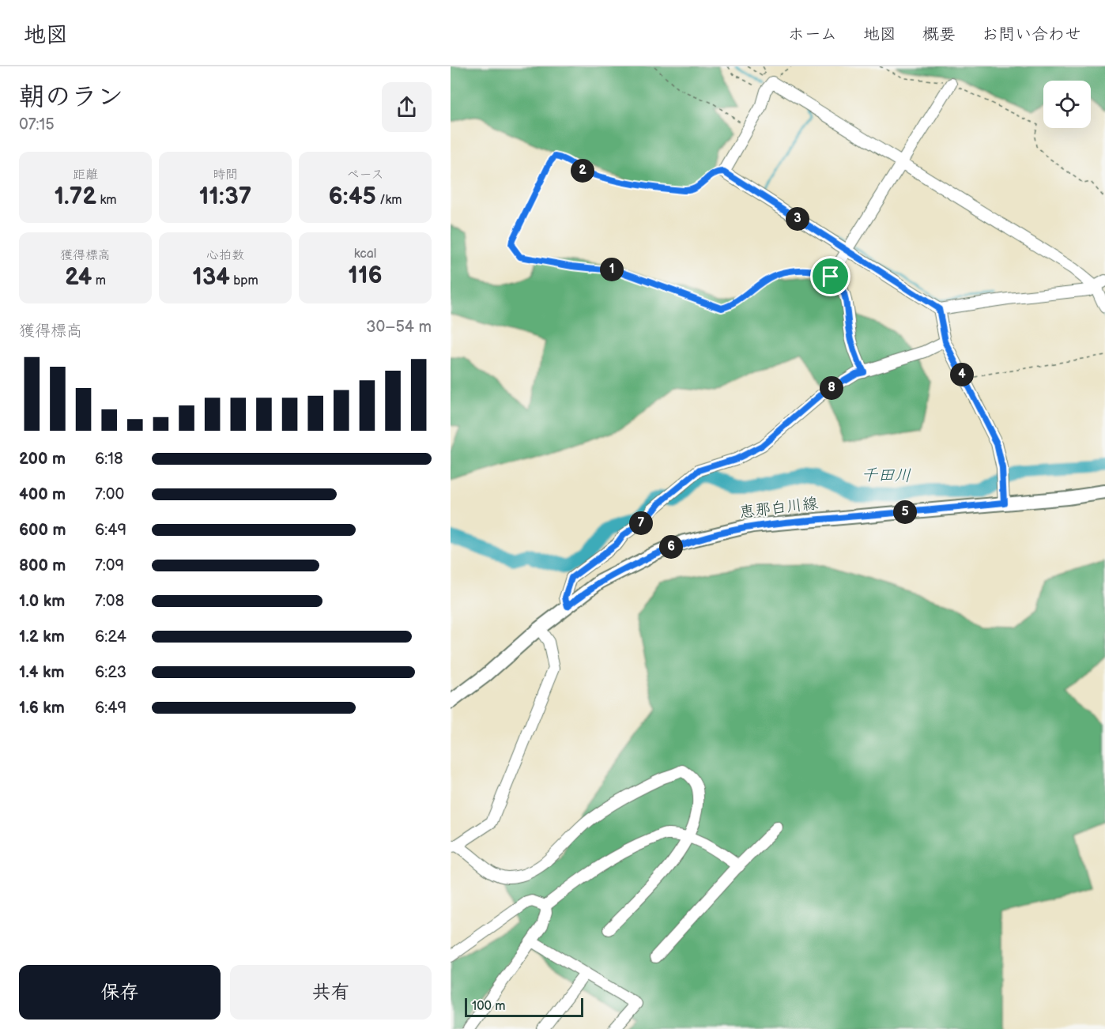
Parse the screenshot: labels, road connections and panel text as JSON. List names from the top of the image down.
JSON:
{
  "streets": {
    "main road": ["恵那白川線"]
  },
  "water": ["千田川"],
  "scale_bar": "100 m",
  "page": {
    "header": "地図",
    "nav": [
      "ホーム",
      "地図",
      "概要",
      "お問い合わせ"
    ],
    "heading": ["朝のラン", "07:15"],
    "stats": [
      ["距離", "1.72 km"],
      ["時間", "11:37"],
      ["ペース", "6:45 /km"],
      ["獲得標高", "24 m"],
      ["心拍数", "134 bpm"],
      ["kcal", "116"]
    ],
    "pins": [
      "2",
      "3",
      "1",
      "4",
      "8",
      "5",
      "7",
      "6"
    ],
    "chart": ["獲得標高", "30–54 m"],
    "list": [
      {
        "name": "200 m",
        "note": "6:18"
      },
      {
        "name": "400 m",
        "note": "7:00"
      },
      {
        "name": "600 m",
        "note": "6:49"
      },
      {
        "name": "800 m",
        "note": "7:09"
      },
      {
        "name": "1.0 km",
        "note": "7:08"
      },
      {
        "name": "1.2 km",
        "note": "6:24"
      },
      {
        "name": "1.4 km",
        "note": "6:23"
      },
      {
        "name": "1.6 km",
        "note": "6:49"
      }
    ],
    "buttons": ["保存", "共有"],
    "scale": "100 m"
  }
}
